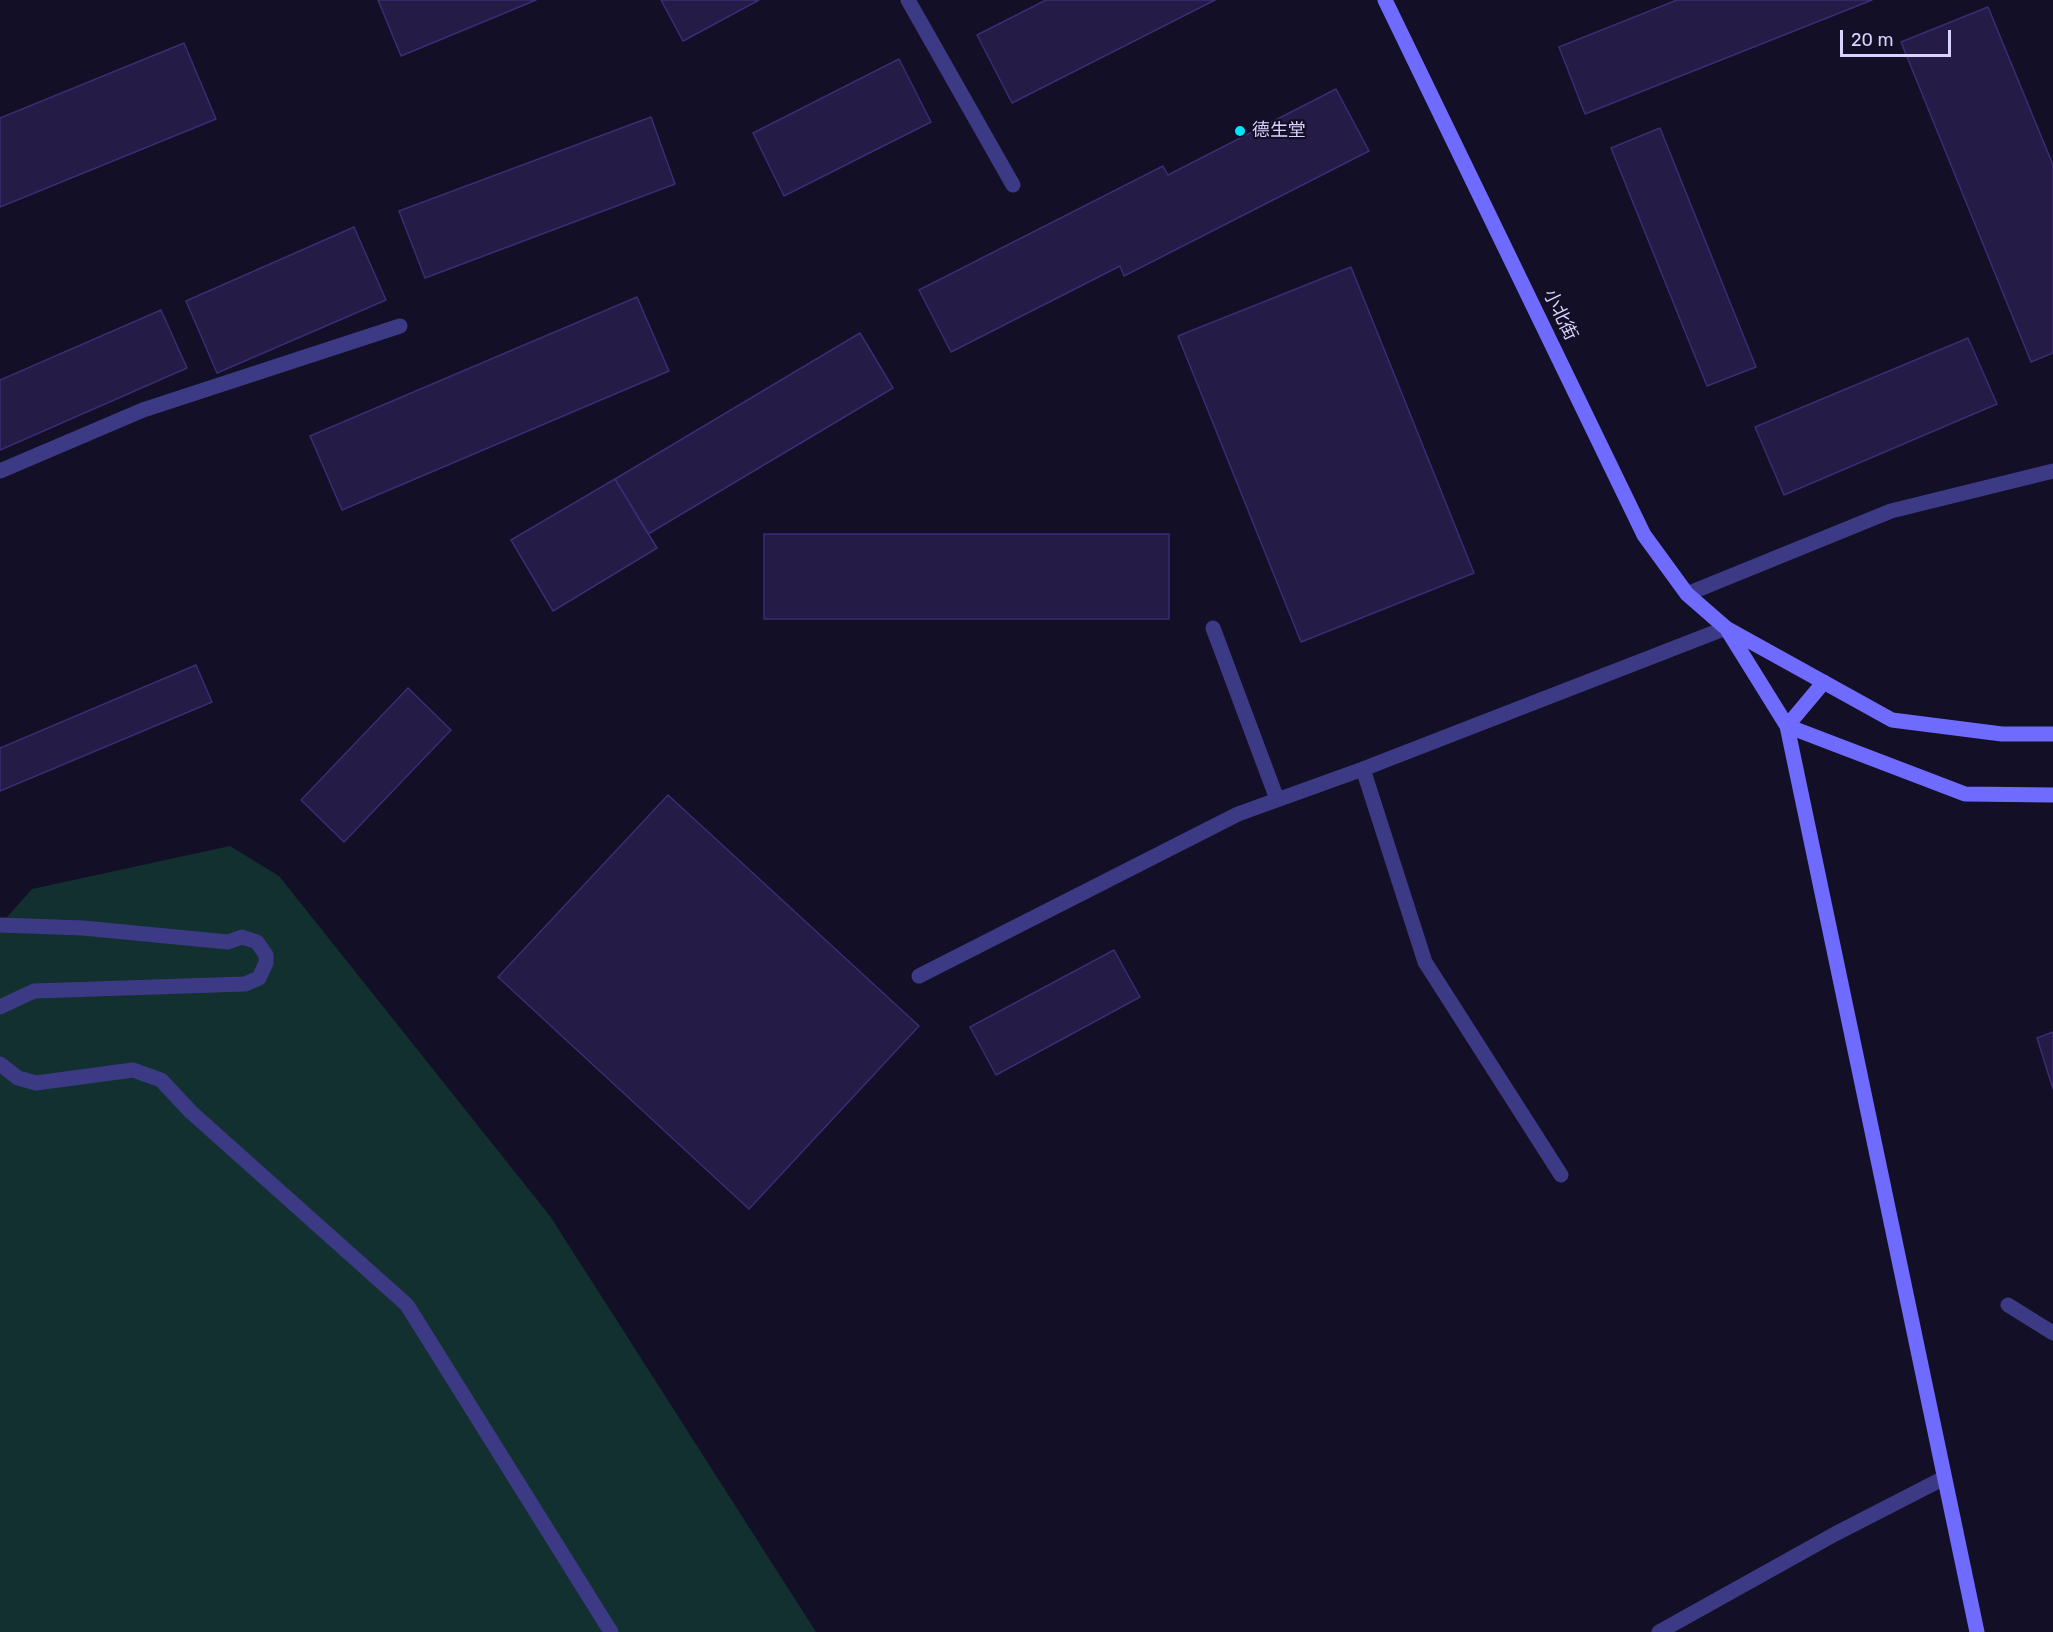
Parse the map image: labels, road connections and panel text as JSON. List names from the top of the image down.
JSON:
{
  "streets": {
    "street": ["小北街"]
  },
  "places": ["德生堂"],
  "scale_bar": "20 m"
}
